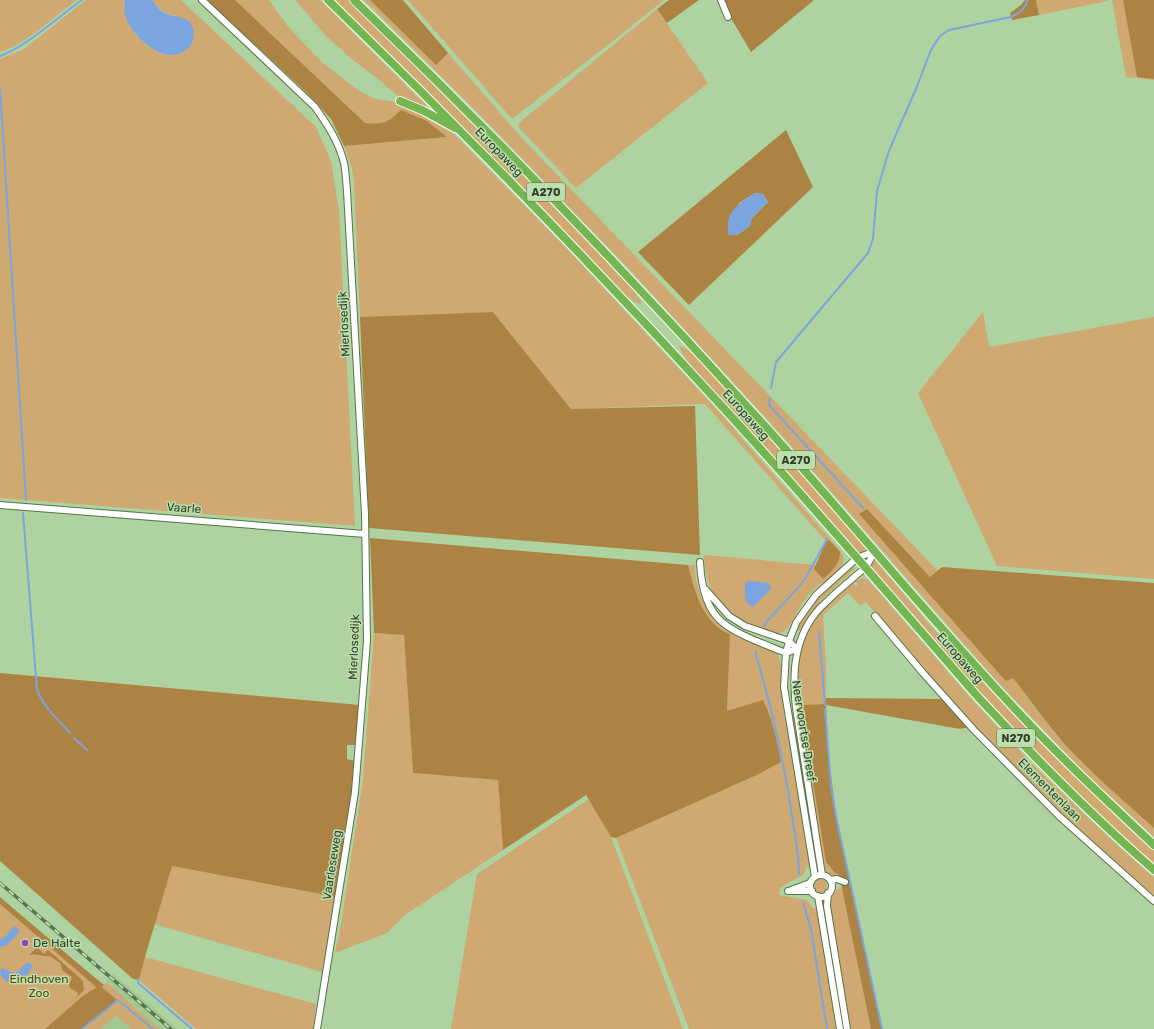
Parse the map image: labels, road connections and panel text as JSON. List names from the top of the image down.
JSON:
{
  "streets": {
    "highway": ["Europaweg", "A270", "N270"],
    "street": [
      "Mierlosedijk",
      "Vaarle",
      "Neervoortse Dreef",
      "Elementenlaan",
      "Vaarleseweg"
    ]
  },
  "crossings": [
    ["Europaweg", "A270"],
    ["Europaweg", "Neervoortse Dreef"],
    ["Mierlosedijk", "Vaarle"],
    ["Mierlosedijk", "Vaarleseweg"]
  ],
  "parks": ["Eindhoven Zoo"],
  "places": ["De Halte"]
}
